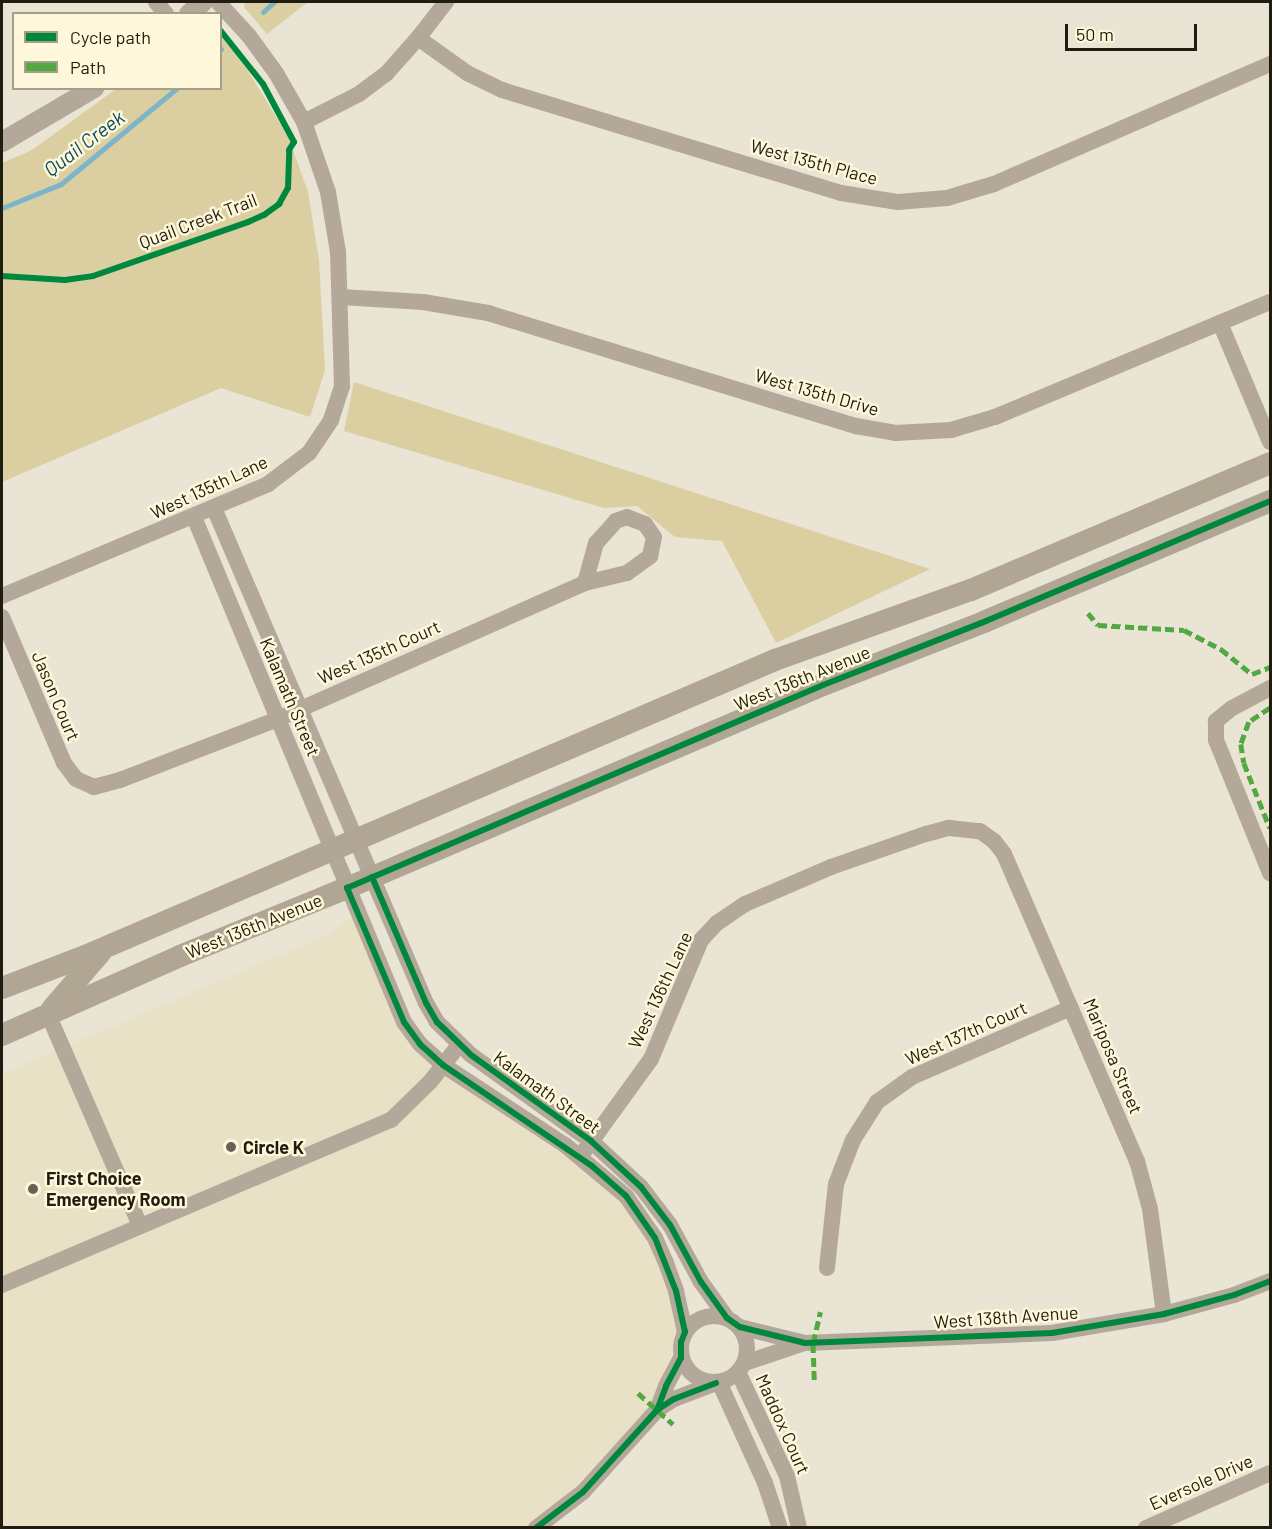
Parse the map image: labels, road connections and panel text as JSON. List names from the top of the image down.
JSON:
{
  "streets": {
    "main road": ["West 136th Avenue"],
    "street": [
      "West 135th Place",
      "West 135th Drive",
      "West 135th Lane",
      "West 135th Court",
      "Jason Court",
      "Kalamath Street",
      "West 136th Lane",
      "West 137th Court",
      "Mariposa Street",
      "West 138th Avenue",
      "Maddox Court",
      "Eversole Drive"
    ],
    "cycle path": ["Quail Creek Trail"]
  },
  "crossings": [
    ["West 135th Drive", "West 135th Lane"],
    ["West 135th Lane", "Kalamath Street"],
    ["West 135th Court", "Jason Court"],
    ["West 135th Court", "Kalamath Street"],
    ["West 136th Avenue", "Kalamath Street"],
    ["Kalamath Street", "West 136th Lane"],
    ["Kalamath Street", "West 138th Avenue"],
    ["Kalamath Street", "Maddox Court"],
    ["West 136th Lane", "Mariposa Street"],
    ["West 137th Court", "Mariposa Street"],
    ["Mariposa Street", "West 138th Avenue"],
    ["West 138th Avenue", "Maddox Court"]
  ],
  "water": ["Quail Creek"],
  "places": ["Circle K", "First Choice Emergency Room"],
  "legend": ["Cycle path", "Path"],
  "scale_bar": "50 m"
}
